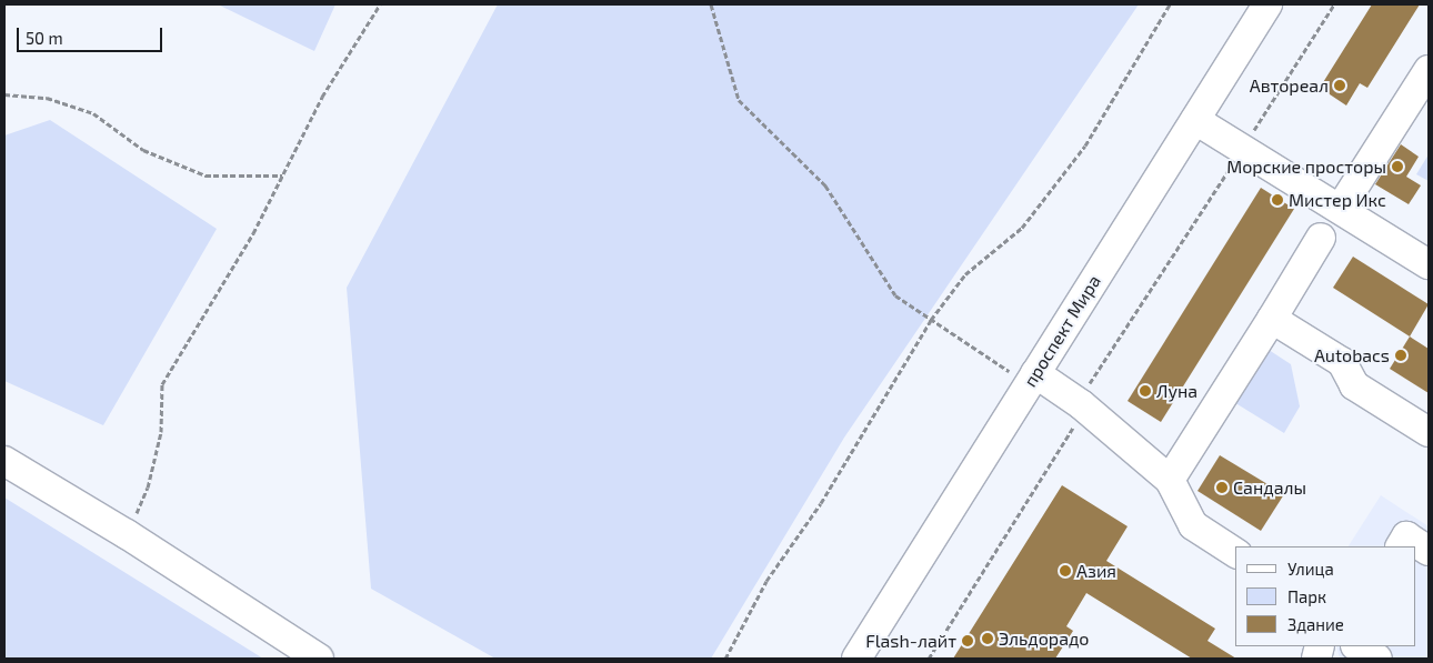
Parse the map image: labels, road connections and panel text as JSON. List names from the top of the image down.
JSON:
{
  "streets": {
    "street": ["проспект Мира"]
  },
  "places": [
    "Автореал",
    "Морские просторы",
    "Мистер Икс",
    "Autobacs",
    "Луна",
    "Сандалы",
    "Азия",
    "Эльдорадо",
    "Flash-лайт"
  ],
  "legend": ["Улица", "Парк", "Здание"],
  "scale_bar": "50 m"
}
